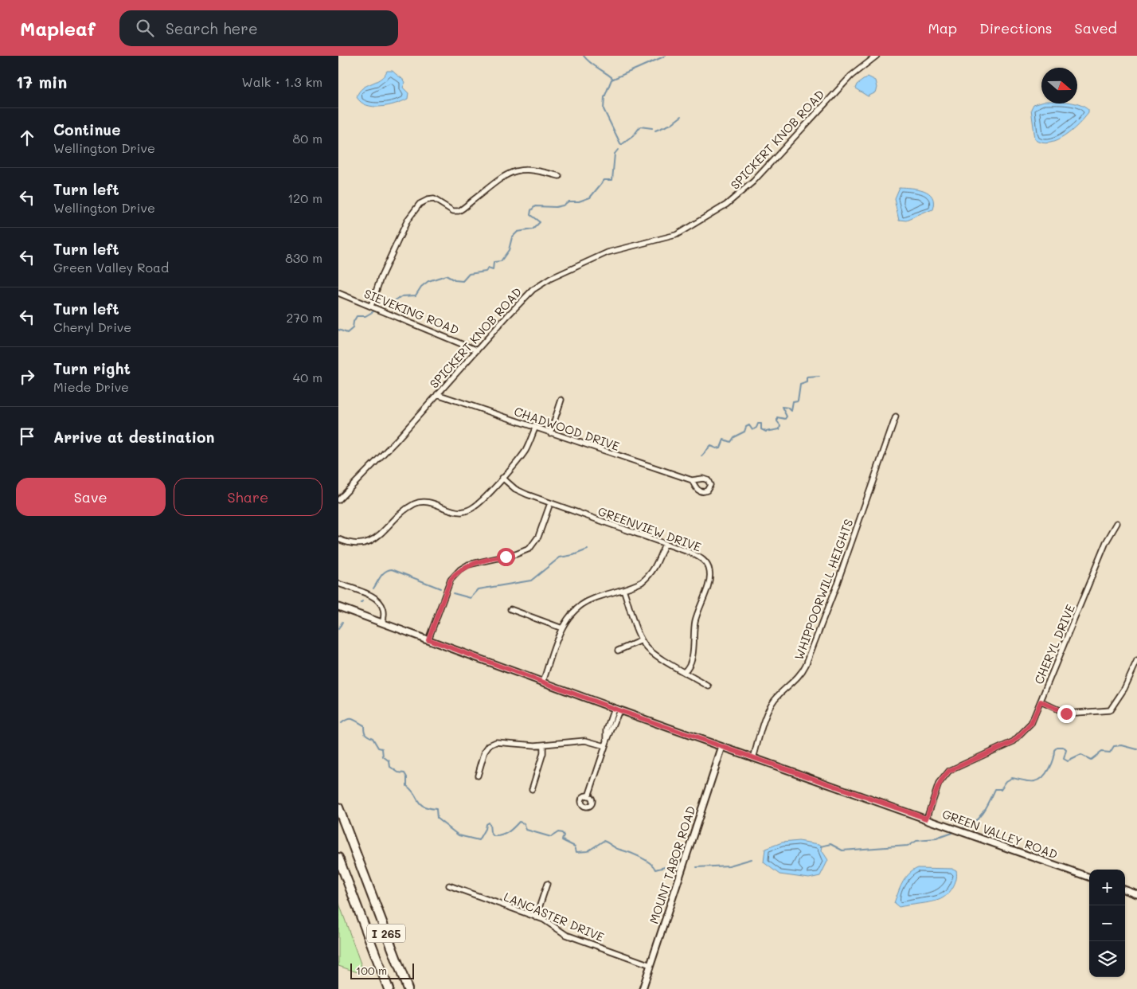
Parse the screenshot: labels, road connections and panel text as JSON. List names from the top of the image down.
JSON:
{
  "streets": {
    "highway": ["I 265"],
    "street": [
      "SPICKERT KNOB ROAD",
      "SIEVEKING ROAD",
      "CHADWOOD DRIVE",
      "GREENVIEW DRIVE",
      "WHIPPOORWILL HEIGHTS",
      "CHERYL DRIVE",
      "GREEN VALLEY ROAD",
      "MOUNT TABOR ROAD",
      "LANCASTER DRIVE"
    ]
  },
  "crossings": [
    ["SPICKERT KNOB ROAD", "SIEVEKING ROAD"],
    ["SPICKERT KNOB ROAD", "CHADWOOD DRIVE"],
    ["WHIPPOORWILL HEIGHTS", "GREEN VALLEY ROAD"],
    ["CHERYL DRIVE", "GREEN VALLEY ROAD"],
    ["GREEN VALLEY ROAD", "MOUNT TABOR ROAD"],
    ["MOUNT TABOR ROAD", "LANCASTER DRIVE"]
  ],
  "scale_bar": "100 m",
  "north": "right",
  "page": {
    "header": "Mapleaf",
    "search": "Search here",
    "nav": ["Map", "Directions", "Saved"],
    "heading": ["17 min", "Walk · 1.3 km"],
    "list": [
      ["Continue", "Wellington Drive", "80 m"],
      ["Turn left", "Wellington Drive", "120 m"],
      ["Turn left", "Green Valley Road", "830 m"],
      ["Turn left", "Cheryl Drive", "270 m"],
      ["Turn right", "Miede Drive", "40 m"],
      "Arrive at destination"
    ],
    "buttons": ["Save", "Share"],
    "map_buttons": ["+", "−"],
    "scale": "100 m"
  }
}
